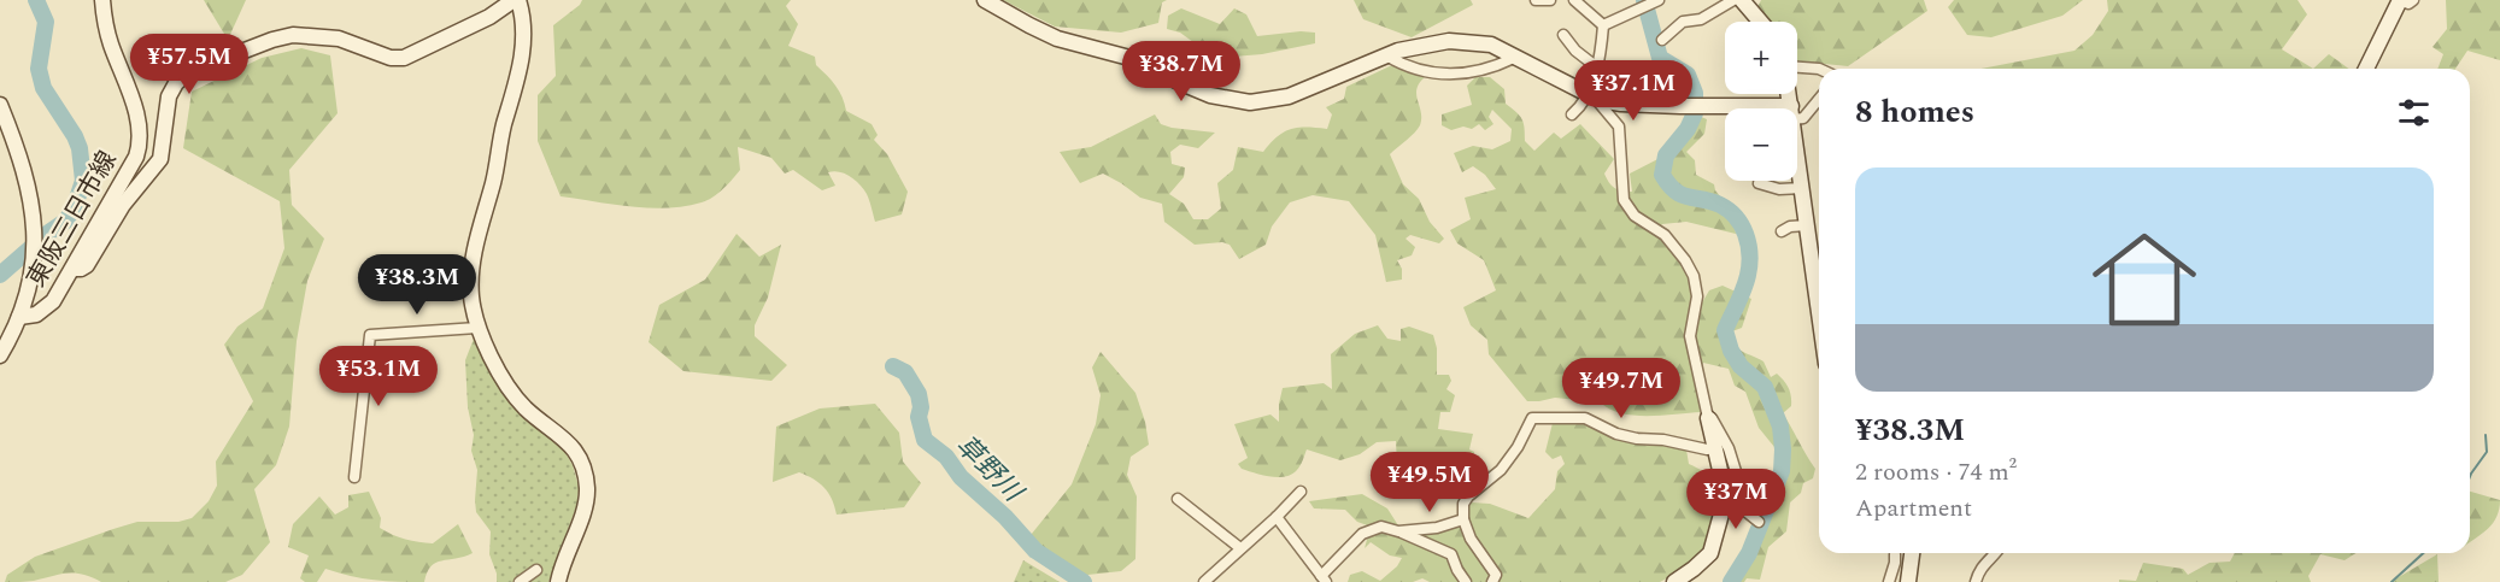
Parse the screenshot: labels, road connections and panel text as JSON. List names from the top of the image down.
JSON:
{
  "streets": {
    "street": ["東阪三日市線"]
  },
  "water": ["草野川"],
  "page": {
    "map_buttons": ["+", "−"],
    "price": [
      "¥57.5M",
      "¥38.7M",
      "¥37.1M",
      "¥38.3M",
      "¥53.1M",
      "¥49.7M",
      "¥49.5M",
      "¥37M"
    ],
    "heading": "8 homes",
    "list": [
      {
        "name": "¥38.3M",
        "note": "2 rooms · 74 m² · Apartment"
      }
    ]
  }
}
